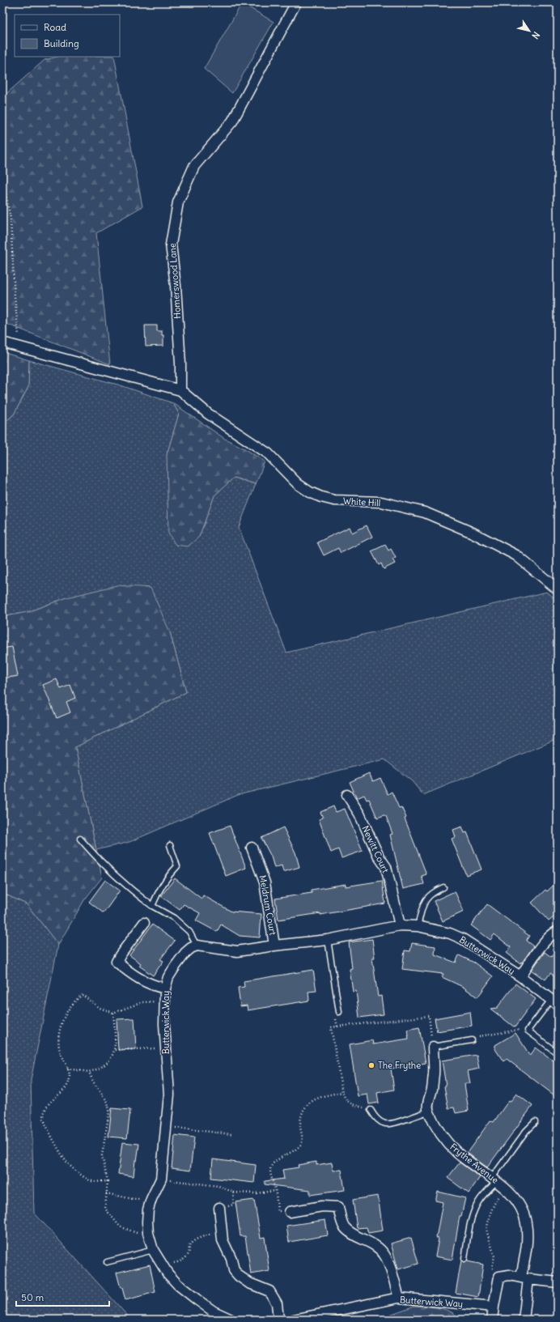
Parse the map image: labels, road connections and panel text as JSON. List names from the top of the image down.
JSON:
{
  "streets": {
    "street": [
      "Homerswood Lane",
      "White Hill",
      "Newitt Court",
      "Meldrum Court",
      "Butterwick Way",
      "Frythe Avenue"
    ]
  },
  "crossings": [
    ["Homerswood Lane", "White Hill"],
    ["Newitt Court", "Butterwick Way"],
    ["Meldrum Court", "Butterwick Way"]
  ],
  "places": ["The Frythe"],
  "legend": ["Road", "Building"],
  "scale_bar": "50 m",
  "north": "bottom right"
}
